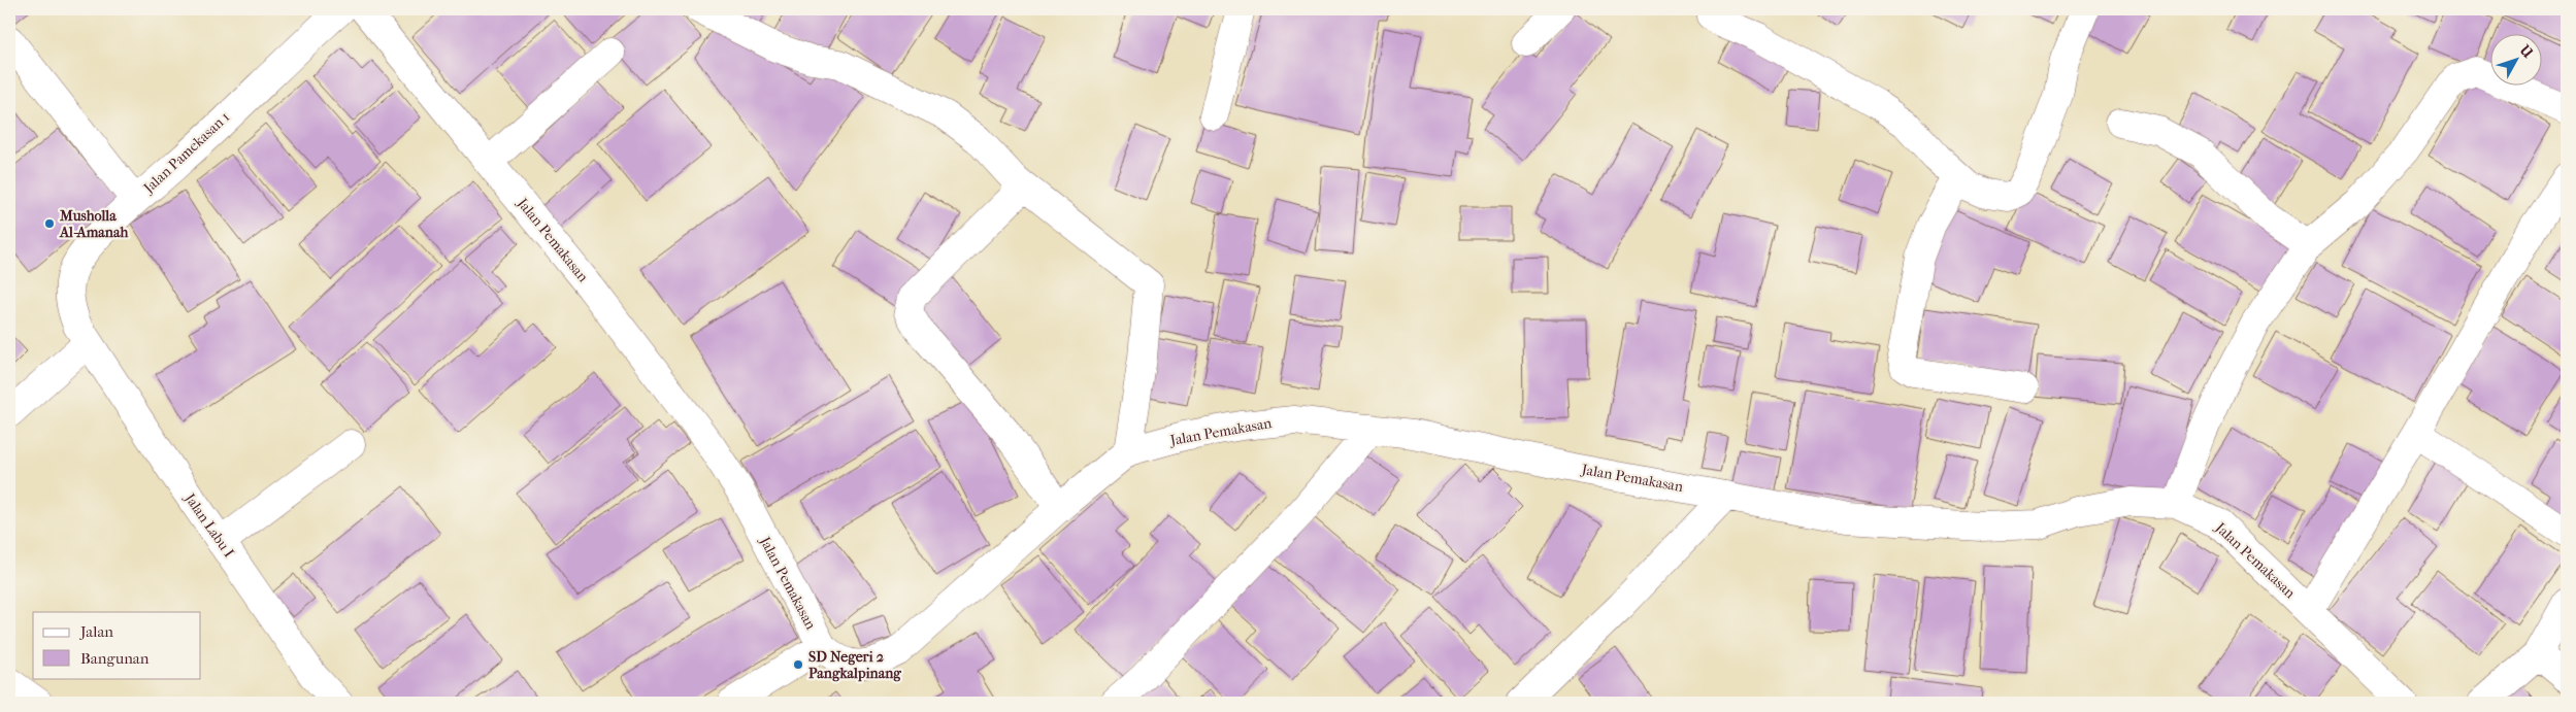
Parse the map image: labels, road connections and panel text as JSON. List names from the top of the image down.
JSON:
{
  "streets": {
    "street": ["Jalan Pamekasan 1", "Jalan Pemakasan", "Jalan Labu I"]
  },
  "crossings": [
    ["Jalan Pamekasan 1", "Jalan Labu I"]
  ],
  "places": ["Musholla Al-Amanah", "SD Negeri 2 Pangkalpinang"],
  "legend": ["Jalan", "Bangunan"],
  "north": "top right"
}
